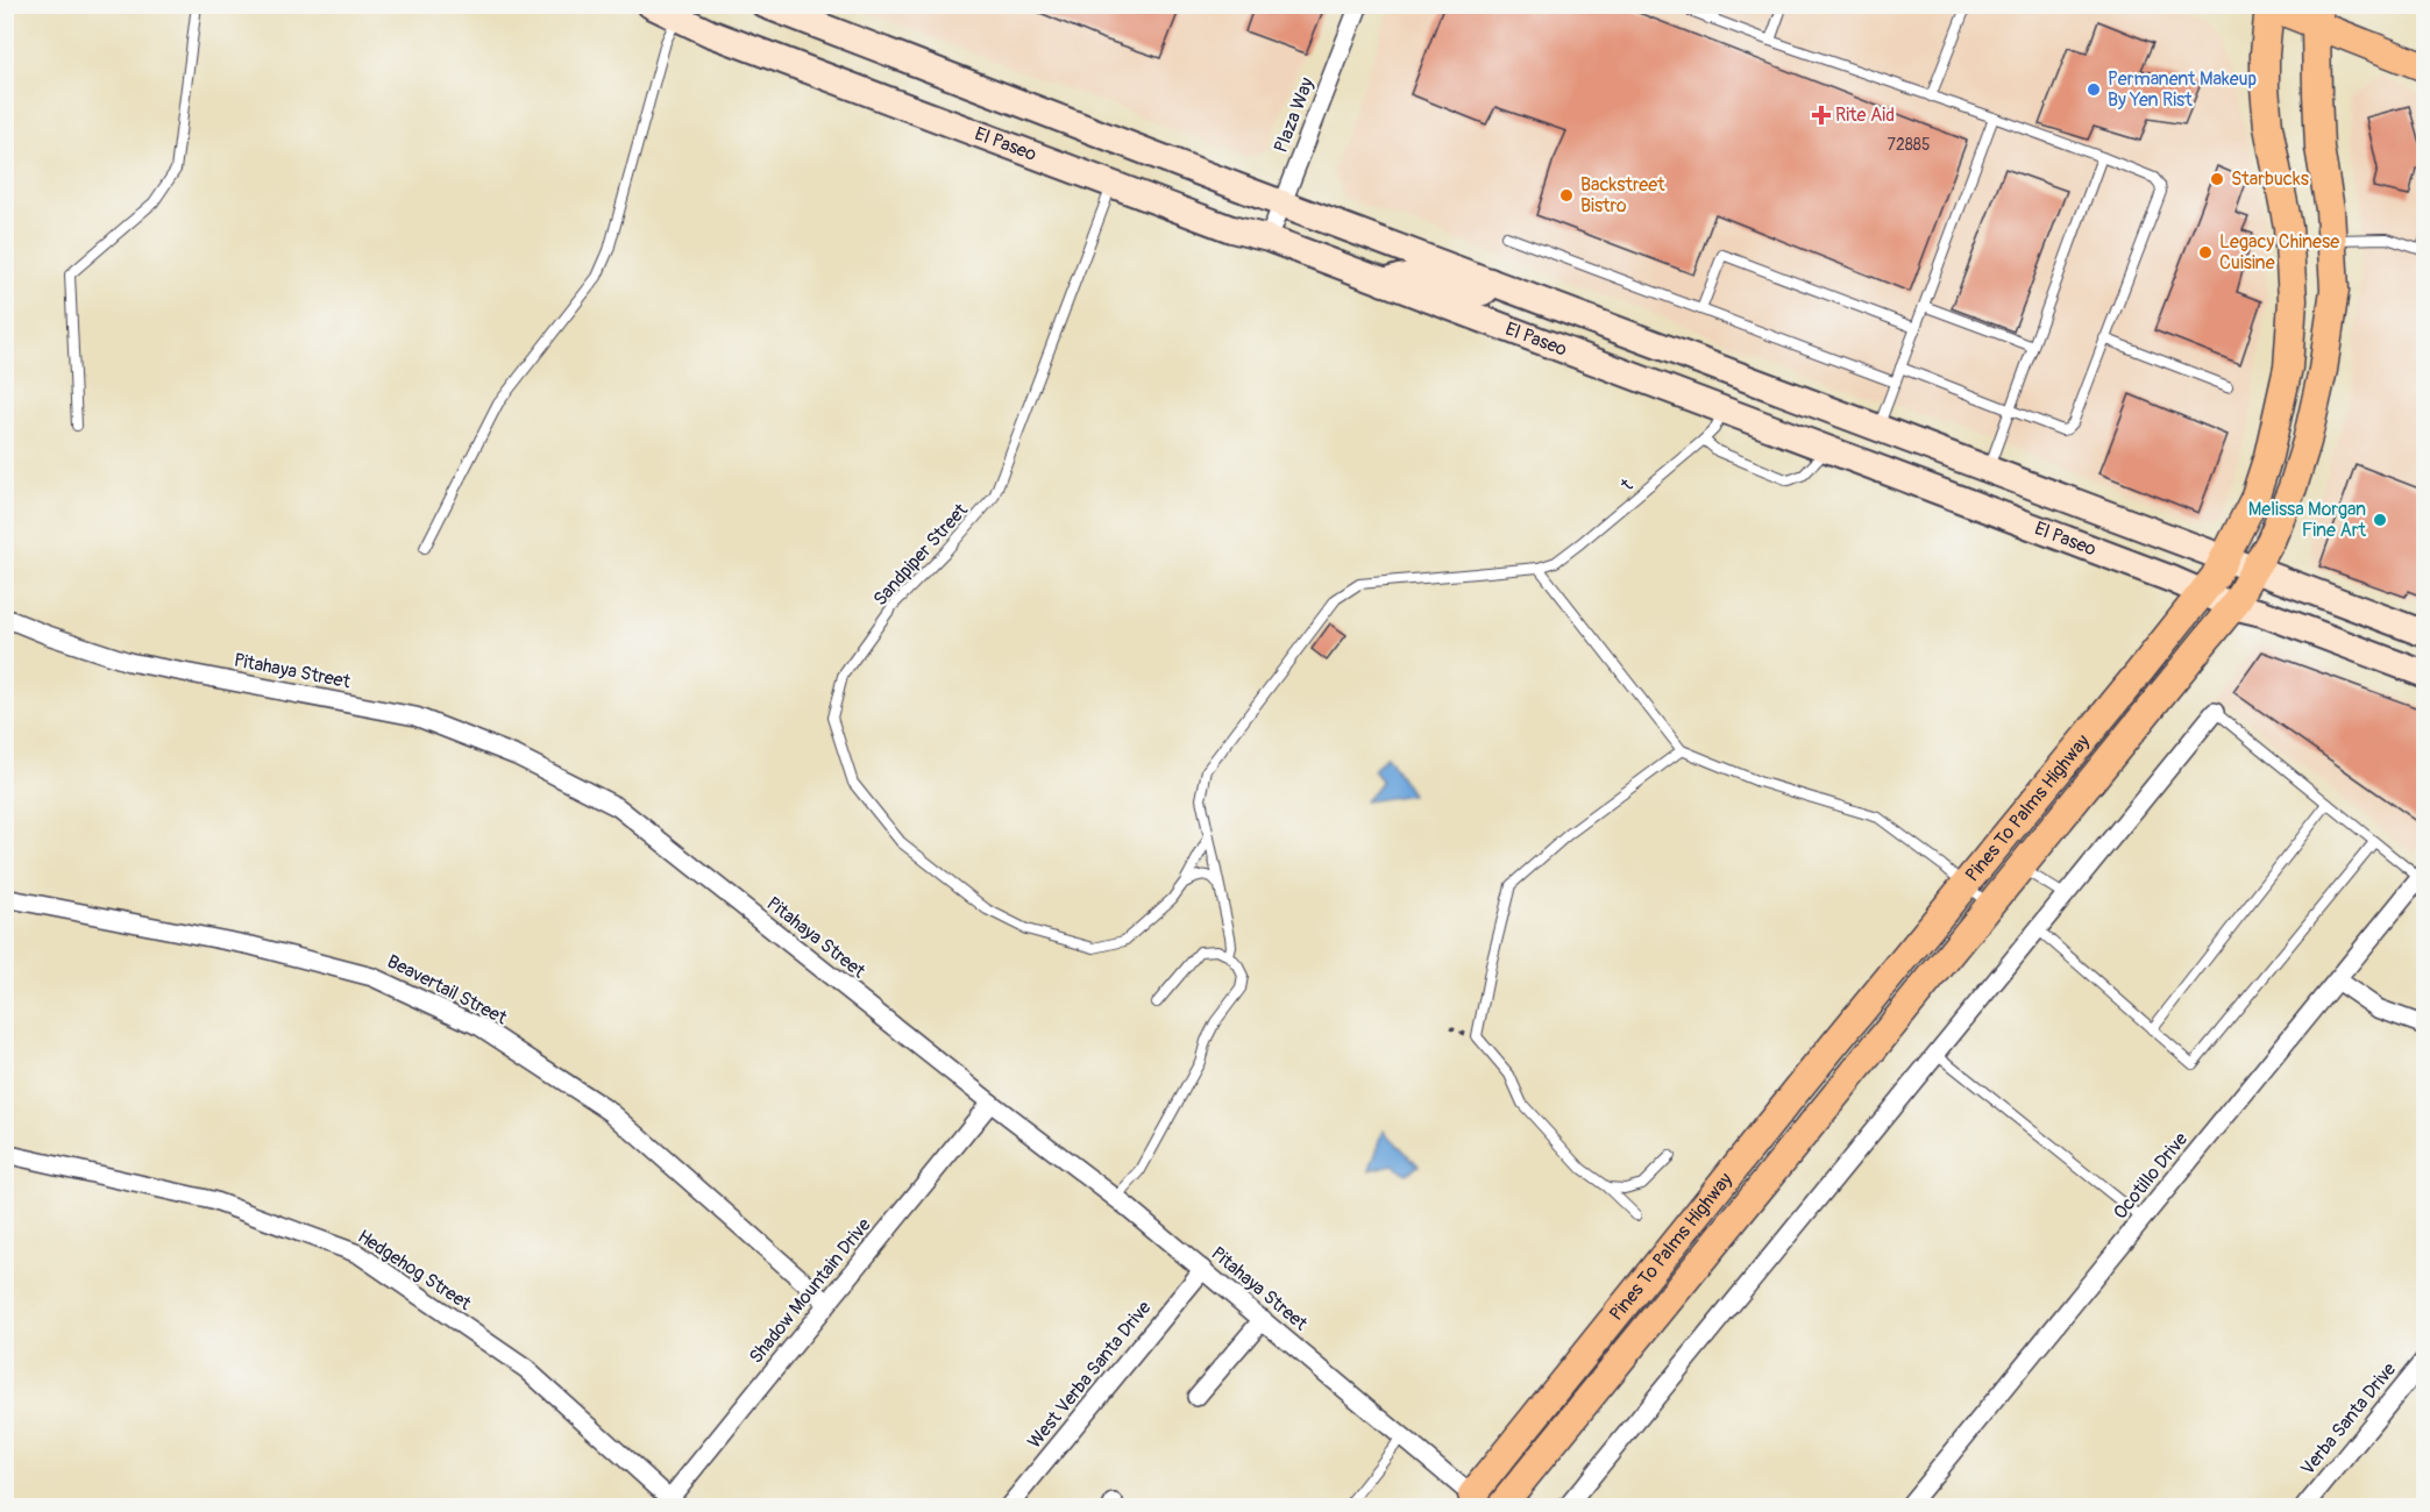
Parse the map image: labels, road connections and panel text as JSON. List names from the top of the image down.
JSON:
{
  "streets": {
    "main road": ["Pines To Palms Highway"],
    "street": [
      "Plaza Way",
      "El Paseo",
      "Pitahaya Street",
      "Beavertail Street",
      "Ocotillo Drive",
      "Hedgehog Street",
      "Shadow Mountain Drive",
      "West Verba Santa Drive",
      "Verba Santa Drive"
    ],
    "lane": ["t", "Sandpiper Street"]
  },
  "crossings": [
    ["Plaza Way", "El Paseo"],
    ["El Paseo", "t"],
    ["El Paseo", "Sandpiper Street"],
    ["El Paseo", "Pines To Palms Highway"],
    ["Pitahaya Street", "Pines To Palms Highway"],
    ["Pitahaya Street", "Shadow Mountain Drive"],
    ["Pitahaya Street", "West Verba Santa Drive"],
    ["Beavertail Street", "Shadow Mountain Drive"],
    ["Hedgehog Street", "Shadow Mountain Drive"]
  ],
  "places": {
    "other": [
      "Permanent Makeup By Yen Rist",
      "Starbucks",
      "Backstreet Bistro",
      "Legacy Chinese Cuisine",
      "Melissa Morgan Fine Art"
    ],
    "health": ["Rite Aid"]
  },
  "house_numbers": ["72885"]
}
